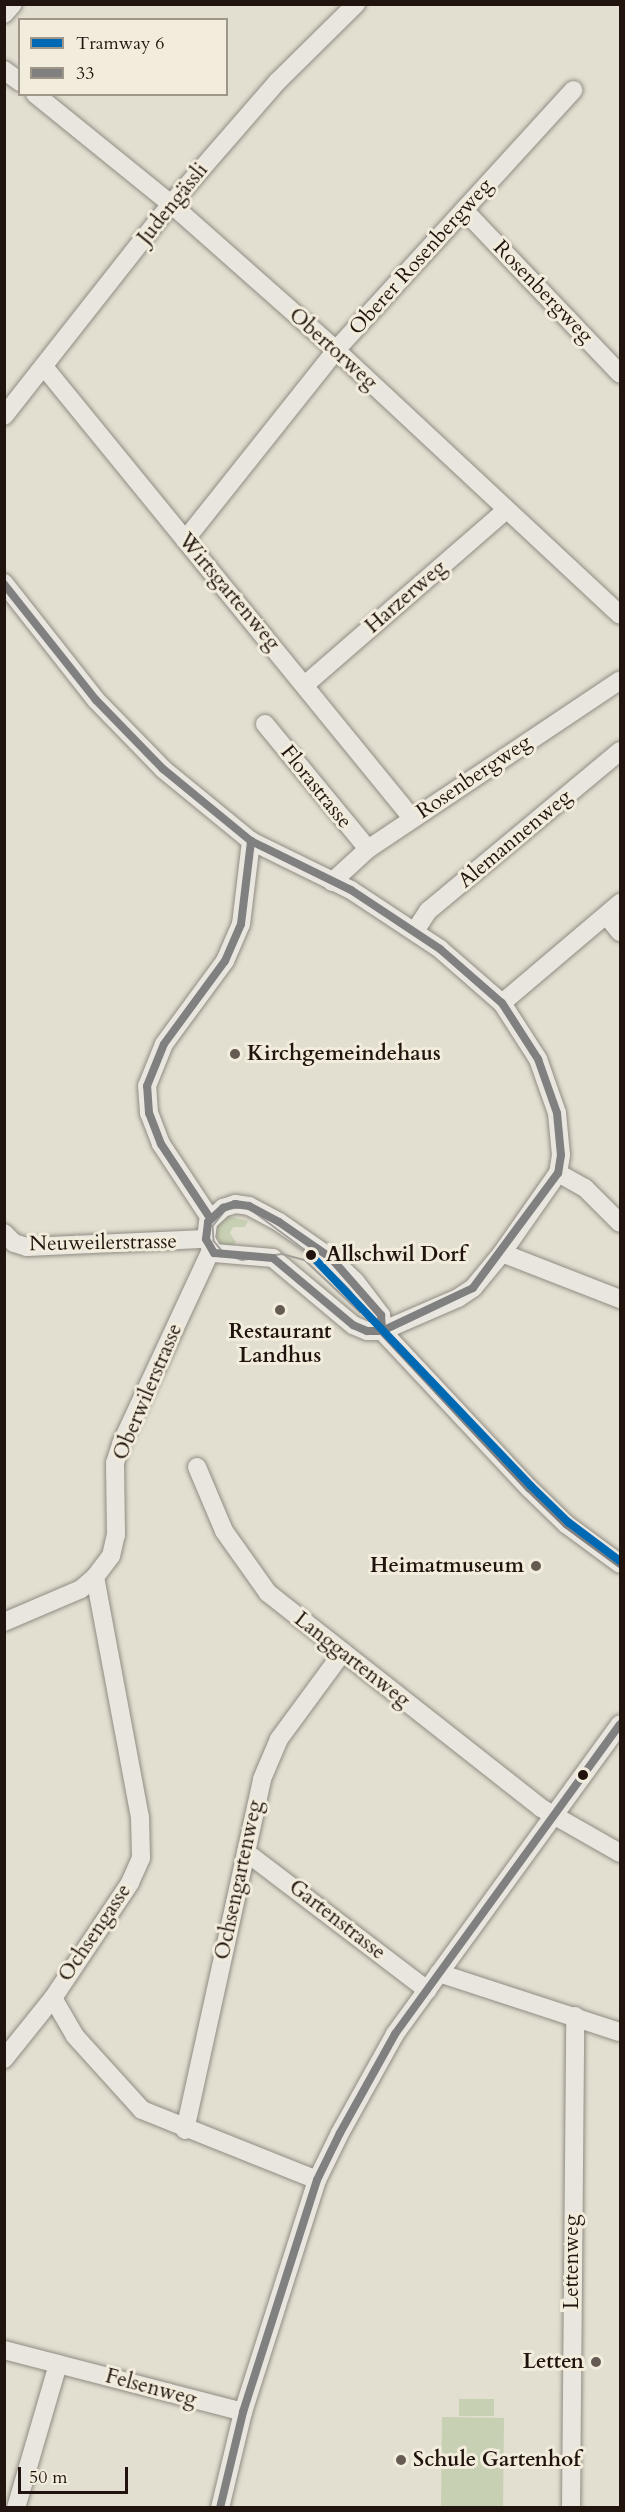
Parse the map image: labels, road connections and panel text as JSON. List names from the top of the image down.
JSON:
{
  "streets": {
    "street": [
      "Judengässli",
      "Oberer Rosenbergweg",
      "Rosenbergweg",
      "Obertorweg",
      "Wirtsgartenweg",
      "Harzerweg",
      "Florastrasse",
      "Alemannenweg",
      "Neuweilerstrasse",
      "Oberwilerstrasse",
      "Langgartenweg",
      "Ochsengartenweg",
      "Gartenstrasse",
      "Ochsengasse",
      "Lettenweg",
      "Felsenweg"
    ]
  },
  "crossings": [
    ["Judengässli", "Obertorweg"],
    ["Judengässli", "Wirtsgartenweg"],
    ["Oberer Rosenbergweg", "Rosenbergweg"],
    ["Oberer Rosenbergweg", "Obertorweg"],
    ["Oberer Rosenbergweg", "Wirtsgartenweg"],
    ["Rosenbergweg", "Wirtsgartenweg"],
    ["Rosenbergweg", "Florastrasse"],
    ["Obertorweg", "Harzerweg"],
    ["Wirtsgartenweg", "Harzerweg"],
    ["Neuweilerstrasse", "Oberwilerstrasse"],
    ["Oberwilerstrasse", "Ochsengasse"],
    ["Langgartenweg", "Ochsengartenweg"],
    ["Ochsengartenweg", "Gartenstrasse"],
    ["Ochsengartenweg", "Ochsengasse"]
  ],
  "places": [
    "Kirchgemeindehaus",
    "Allschwil Dorf",
    "Restaurant Landhus",
    "Heimatmuseum",
    "Letten",
    "Schule Gartenhof"
  ],
  "lines": ["transit line 33", "tram line 6"],
  "legend": ["Tramway 6", "33"],
  "scale_bar": "50 m"
}
